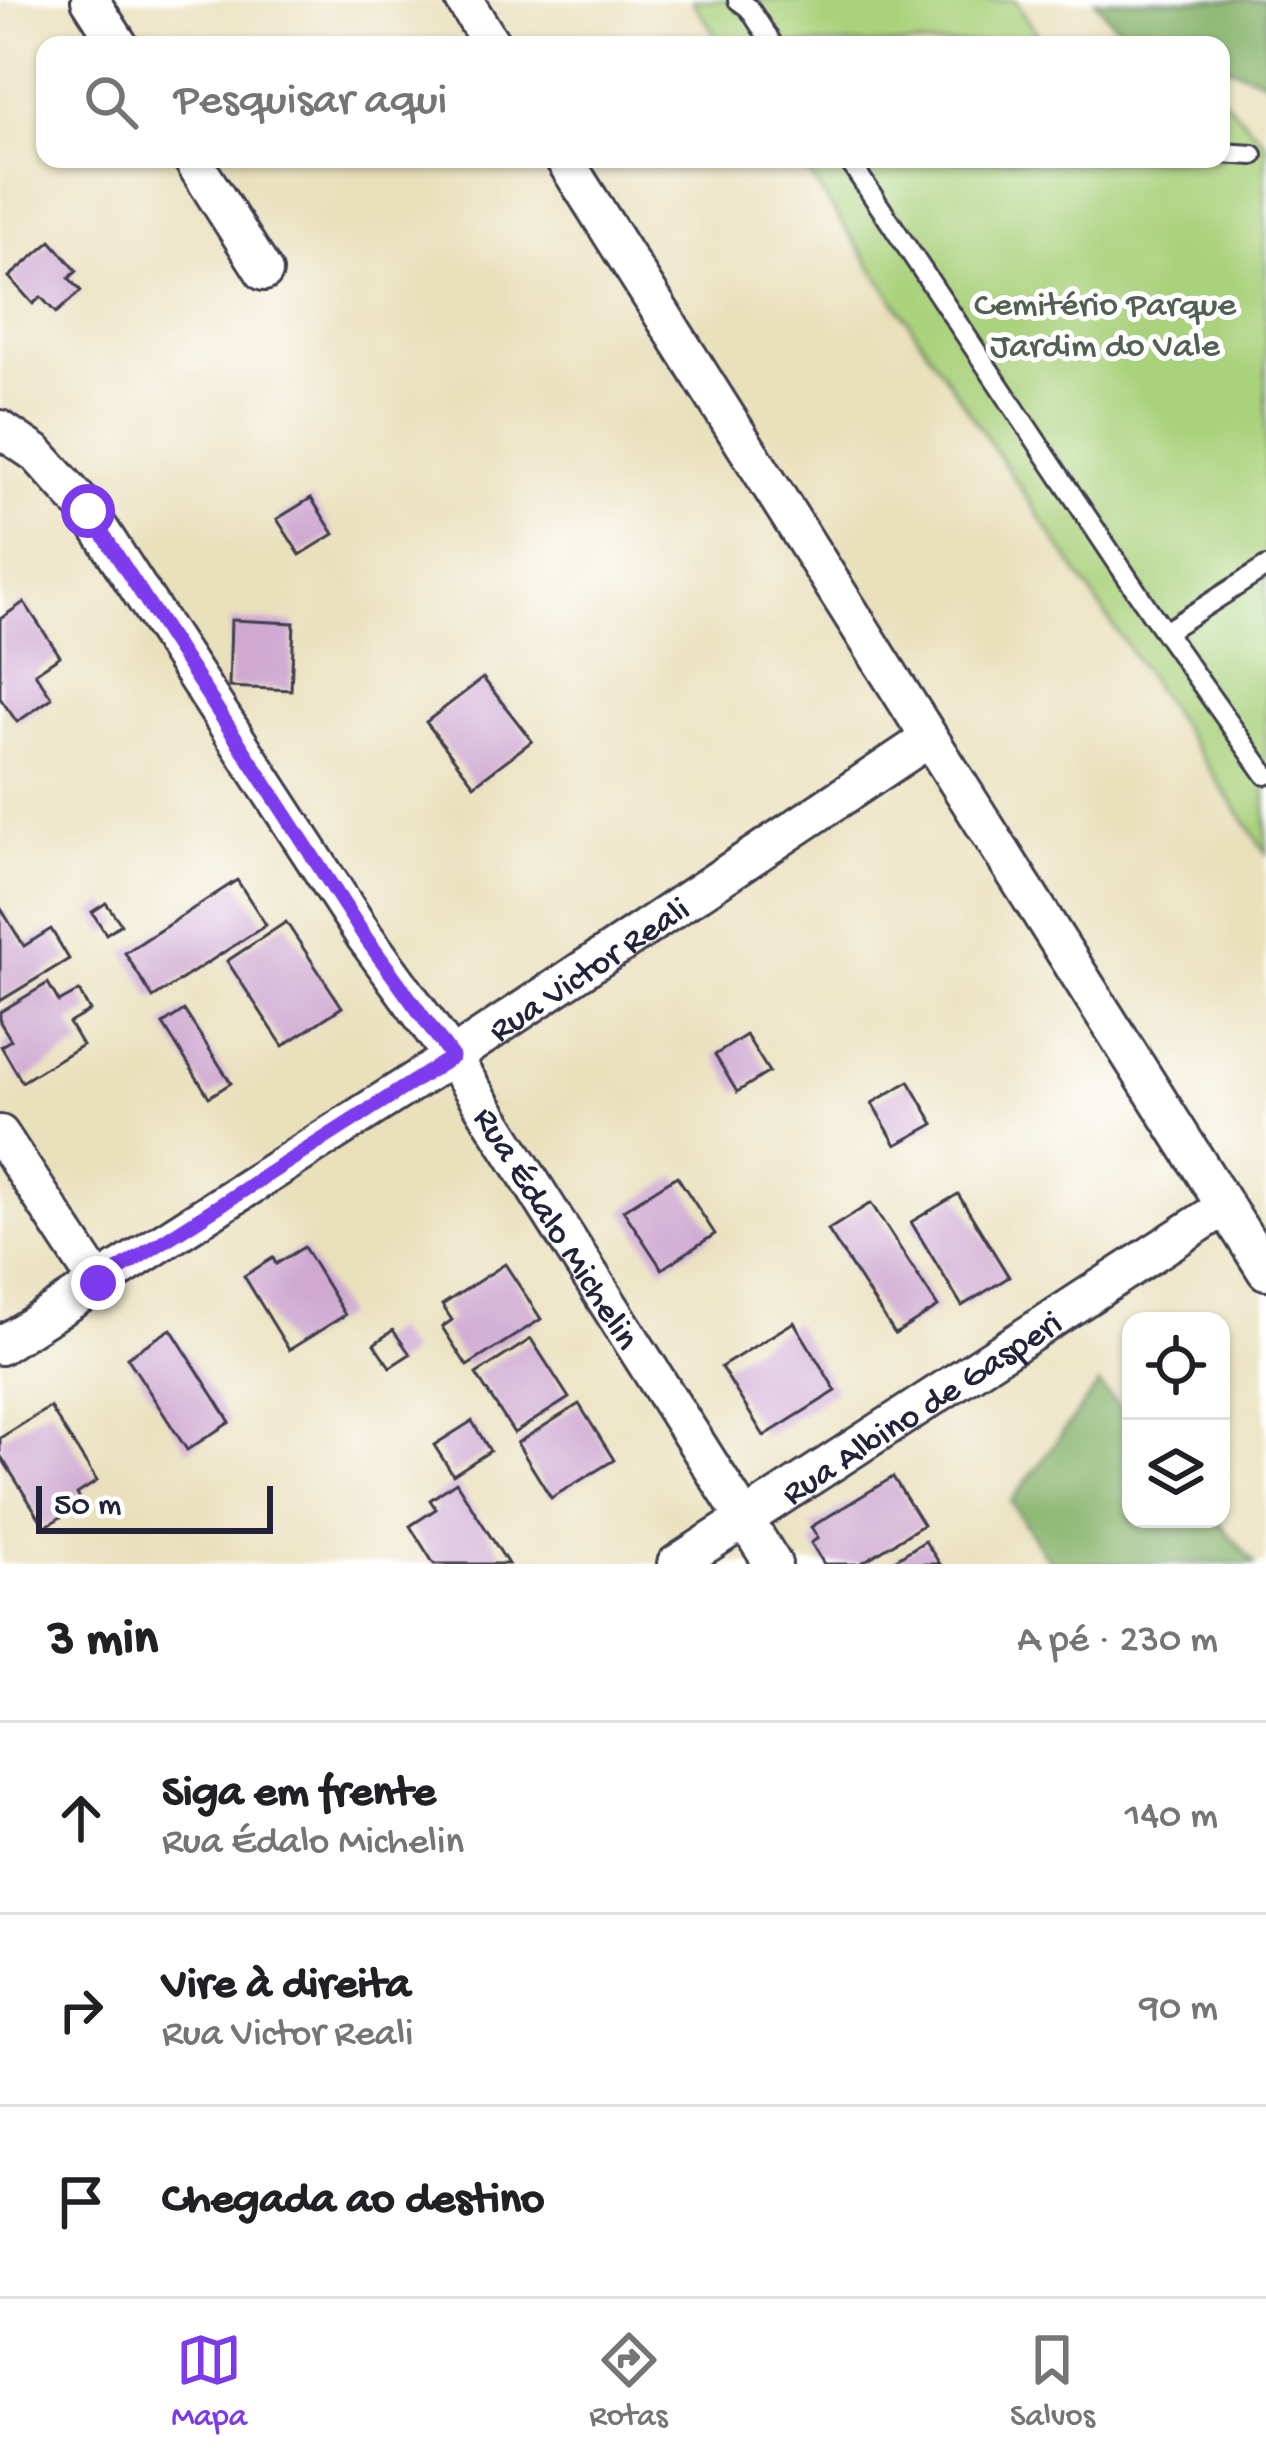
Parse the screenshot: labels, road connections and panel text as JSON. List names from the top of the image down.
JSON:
{
  "streets": {
    "street": ["Rua Victor Reali", "Rua Édalo Michelin", "Rua Albino de Gasperi"]
  },
  "crossings": [
    ["Rua Victor Reali", "Rua Édalo Michelin"],
    ["Rua Édalo Michelin", "Rua Albino de Gasperi"]
  ],
  "parks": ["Cemitério Parque Jardim do Vale"],
  "scale_bar": "50 m",
  "page": {
    "search": "Pesquisar aqui",
    "scale": "50 m",
    "heading": ["3 min", "A pé · 230 m"],
    "list": [
      ["Siga em frente", "Rua Édalo Michelin", "140 m"],
      ["Vire à direita", "Rua Victor Reali", "90 m"],
      "Chegada ao destino"
    ],
    "nav": ["Mapa", "Rotas", "Salvos"]
  }
}
